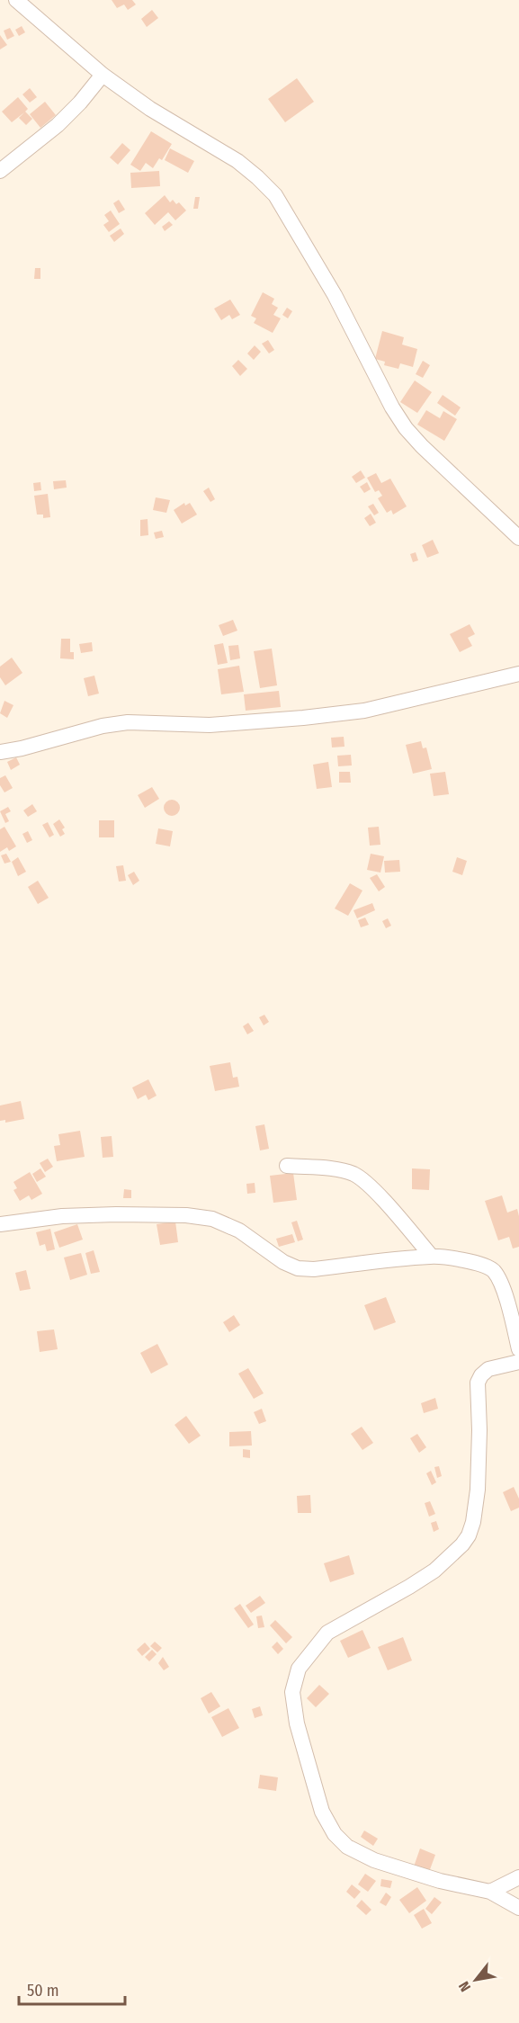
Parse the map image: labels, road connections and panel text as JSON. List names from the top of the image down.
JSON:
{
  "scale_bar": "50 m",
  "north": "bottom left"
}
